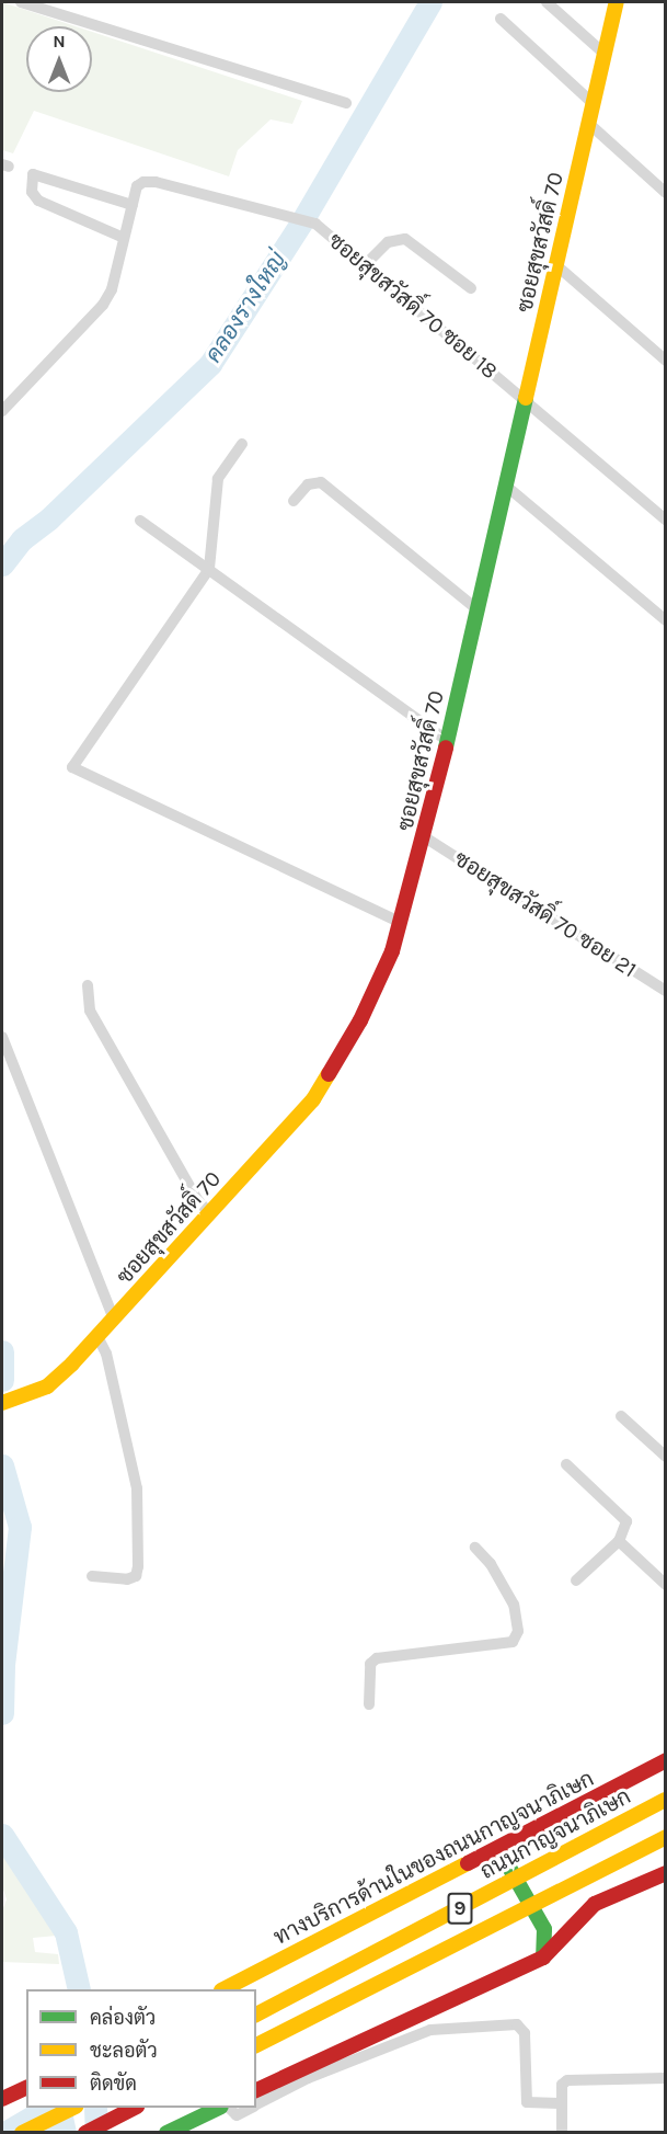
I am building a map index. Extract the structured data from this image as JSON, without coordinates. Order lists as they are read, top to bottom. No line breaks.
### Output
{"streets":{"main road":["ซอยสุขสวัสดิ์ 70","ถนนกาญจนาภิเษก","ทางบริการด้านในของถนนกาญจนาภิเษก","9"],"street":["ซอยสุขสวัสดิ์ 70 ซอย 18","ซอยสุขสวัสดิ์ 70 ซอย 21"]},"crossings":[["ซอยสุขสวัสดิ์ 70","ซอยสุขสวัสดิ์ 70 ซอย 18"],["ซอยสุขสวัสดิ์ 70","ซอยสุขสวัสดิ์ 70 ซอย 21"]],"water":["คลองรางใหญ่"],"legend":["คล่องตัว","ชะลอตัว","ติดขัด"],"north":"top"}
